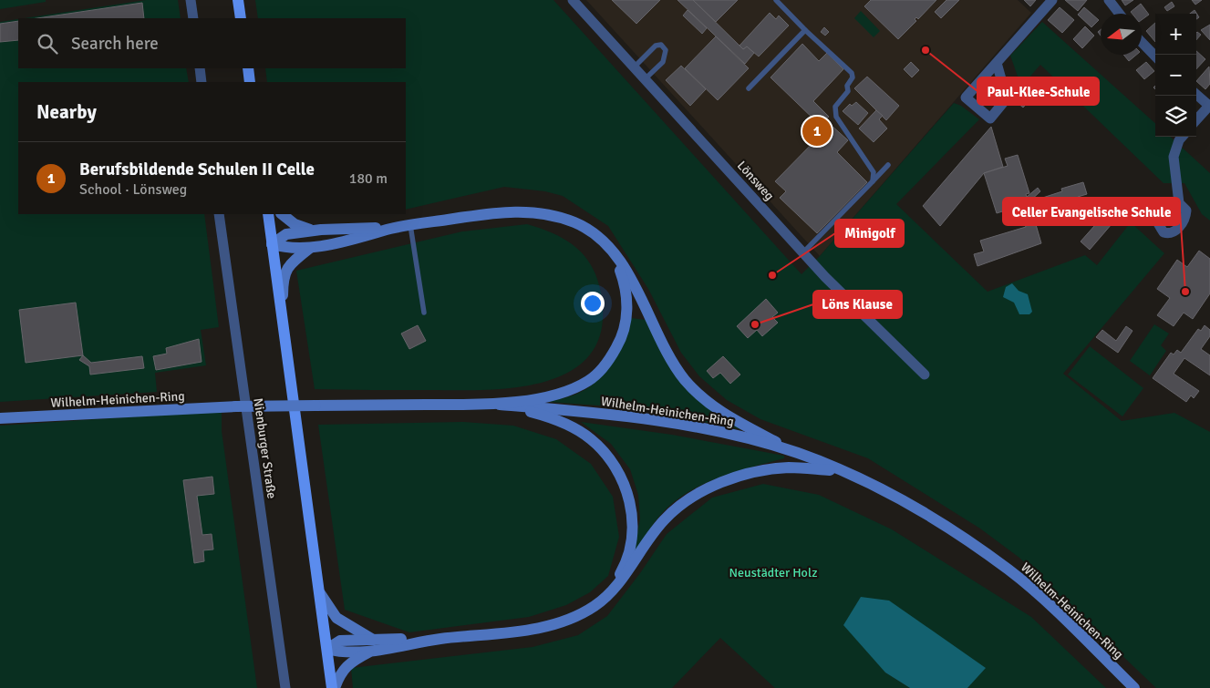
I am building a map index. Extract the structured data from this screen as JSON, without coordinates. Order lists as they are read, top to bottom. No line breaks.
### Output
{"streets":{"main road":["Wilhelm-Heinichen-Ring"],"street":["Lönsweg","Nienburger Straße"]},"parks":["Neustädter Holz"],"places":["Paul-Klee-Schule","Minigolf","Celler Evangelische Schule","Löns Klause"],"north":"left","page":{"map_buttons":["+","−"],"search":"Search here","heading":"Nearby","pins":"1","list":[{"mark":"1","name":"Berufsbildende Schulen II Celle","note":"School · Lönsweg","value":"180 m"}]}}
